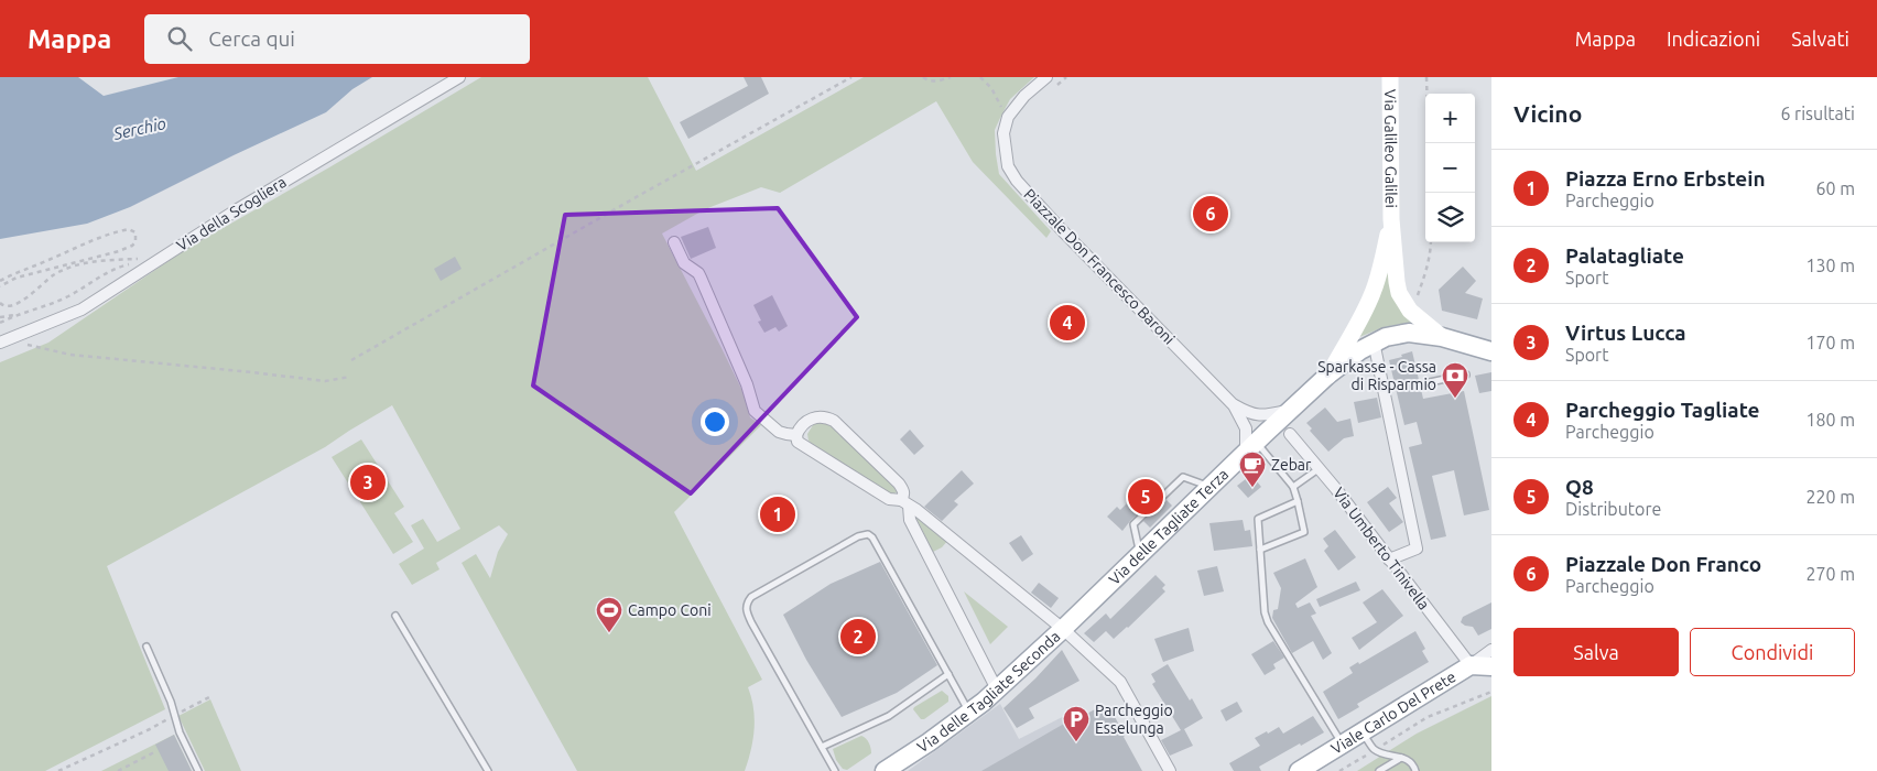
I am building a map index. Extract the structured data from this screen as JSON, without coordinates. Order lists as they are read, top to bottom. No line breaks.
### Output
{"streets":{"main road":["Via Galileo Galilei","Via delle Tagliate Terza","Via delle Tagliate Seconda","Viale Carlo Del Prete"],"street":["Via della Scogliera","Piazzale Don Francesco Baroni","Via Umberto Tinivella"]},"crossings":[["Via Galileo Galilei","Via delle Tagliate Terza"],["Piazzale Don Francesco Baroni","Via delle Tagliate Terza"],["Via delle Tagliate Terza","Via delle Tagliate Seconda"],["Via Umberto Tinivella","Viale Carlo Del Prete"]],"water":["Serchio"],"places":{"bank":["Sparkasse - Cassa di Risparmio"],"cafe":["Zebar"],"sports":["Campo Coni"],"parking":["Parcheggio Esselunga"]},"page":{"header":"Mappa","search":"Cerca qui","nav":["Mappa","Indicazioni","Salvati"],"heading":["Vicino","6 risultati"],"map_buttons":["+","−"],"list":[{"mark":"1","name":"Piazza Erno Erbstein","note":"Parcheggio","value":"60 m"},{"mark":"2","name":"Palatagliate","note":"Sport","value":"130 m"},{"mark":"3","name":"Virtus Lucca","note":"Sport","value":"170 m"},{"mark":"4","name":"Parcheggio Tagliate","note":"Parcheggio","value":"180 m"},{"mark":"5","name":"Q8","note":"Distributore","value":"220 m"},{"mark":"6","name":"Piazzale Don Franco","note":"Parcheggio","value":"270 m"}],"pins":["6","4","3","5","1","2"],"buttons":["Salva","Condividi"]}}
